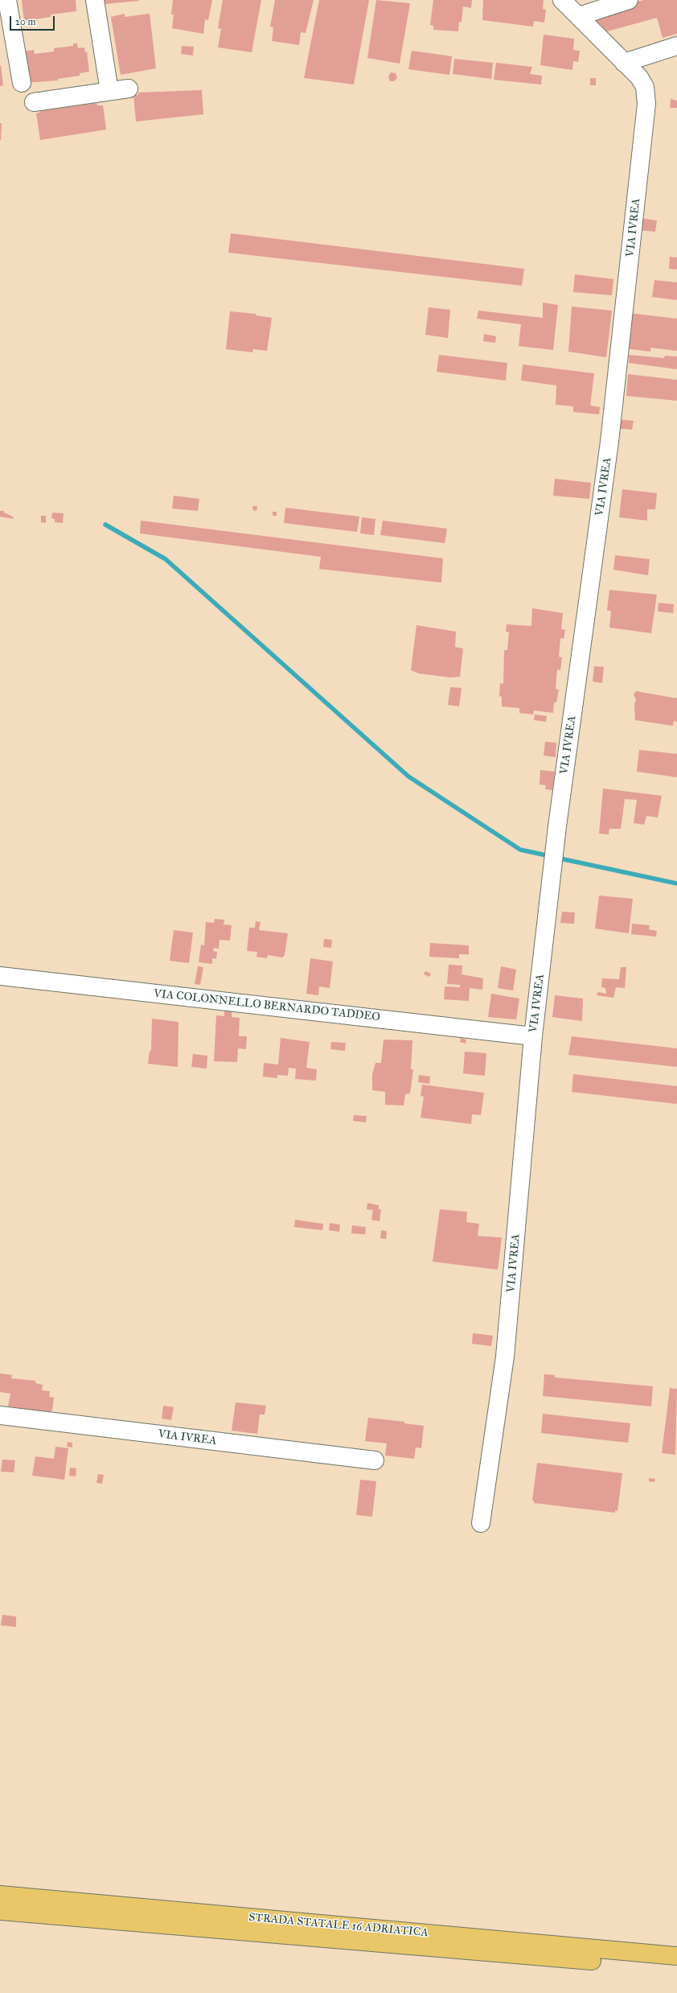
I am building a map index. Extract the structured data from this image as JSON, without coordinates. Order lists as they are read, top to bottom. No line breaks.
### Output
{"streets":{"highway":["STRADA STATALE 16 ADRIATICA"],"street":["VIA IVREA","VIA COLONNELLO BERNARDO TADDEO"]},"crossings":[["VIA IVREA","VIA COLONNELLO BERNARDO TADDEO"]],"scale_bar":"20 m"}
